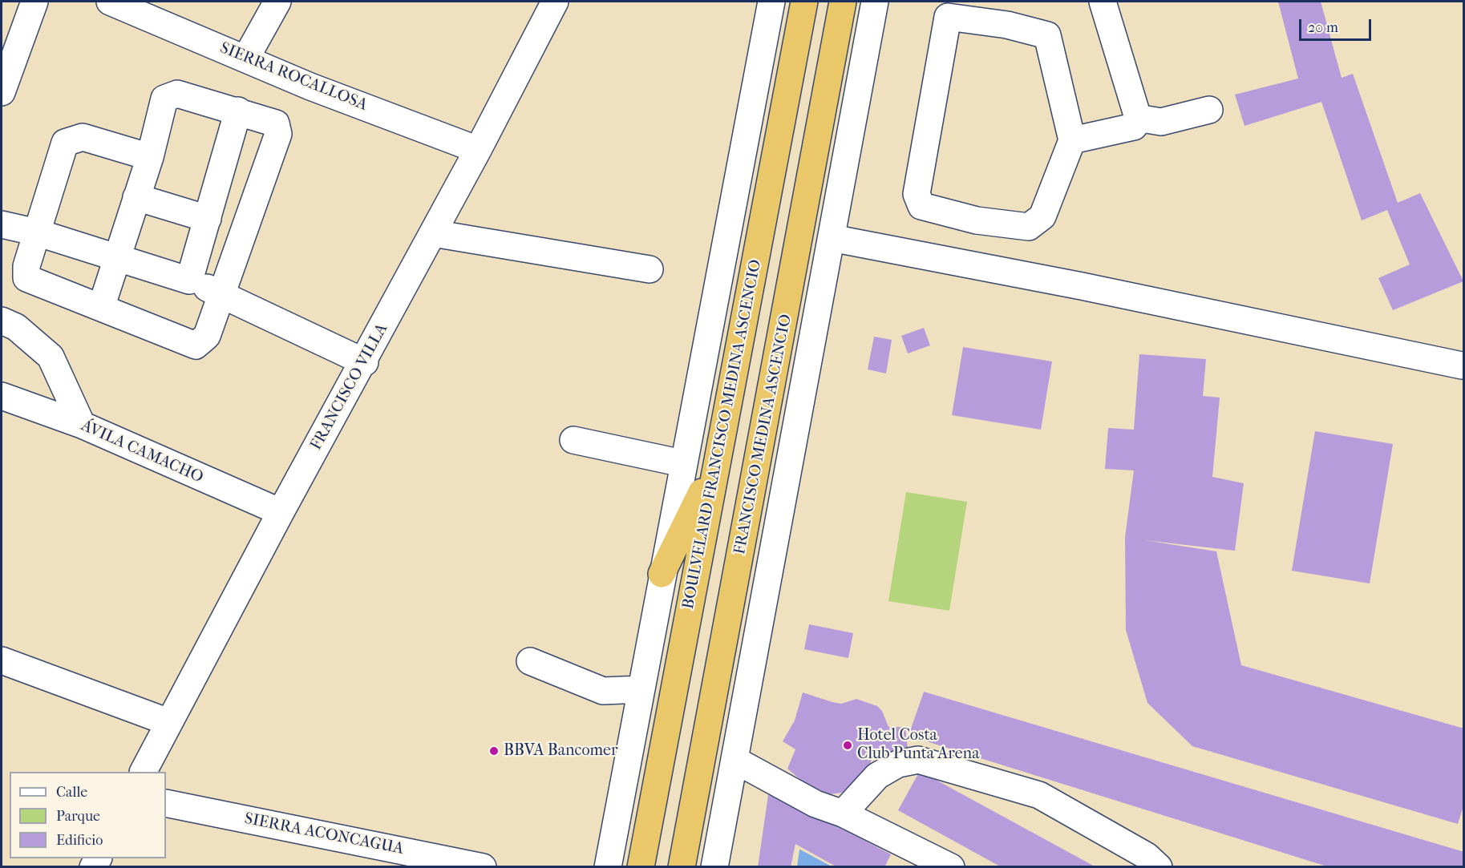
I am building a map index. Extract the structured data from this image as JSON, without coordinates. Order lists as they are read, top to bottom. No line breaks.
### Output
{"streets":{"highway":["BOULVELARD FRANCISCO MEDINA ASCENCIO","FRANCISCO MEDINA ASCENCIO"],"street":["SIERRA ROCALLOSA","FRANCISCO VILLA","ÁVILA CAMACHO","SIERRA ACONCAGUA"]},"crossings":[["SIERRA ROCALLOSA","FRANCISCO VILLA"],["FRANCISCO VILLA","ÁVILA CAMACHO"]],"places":["Hotel Costa Club Punta Arena","BBVA Bancomer"],"legend":["Calle","Parque","Edificio"],"scale_bar":"20 m"}
